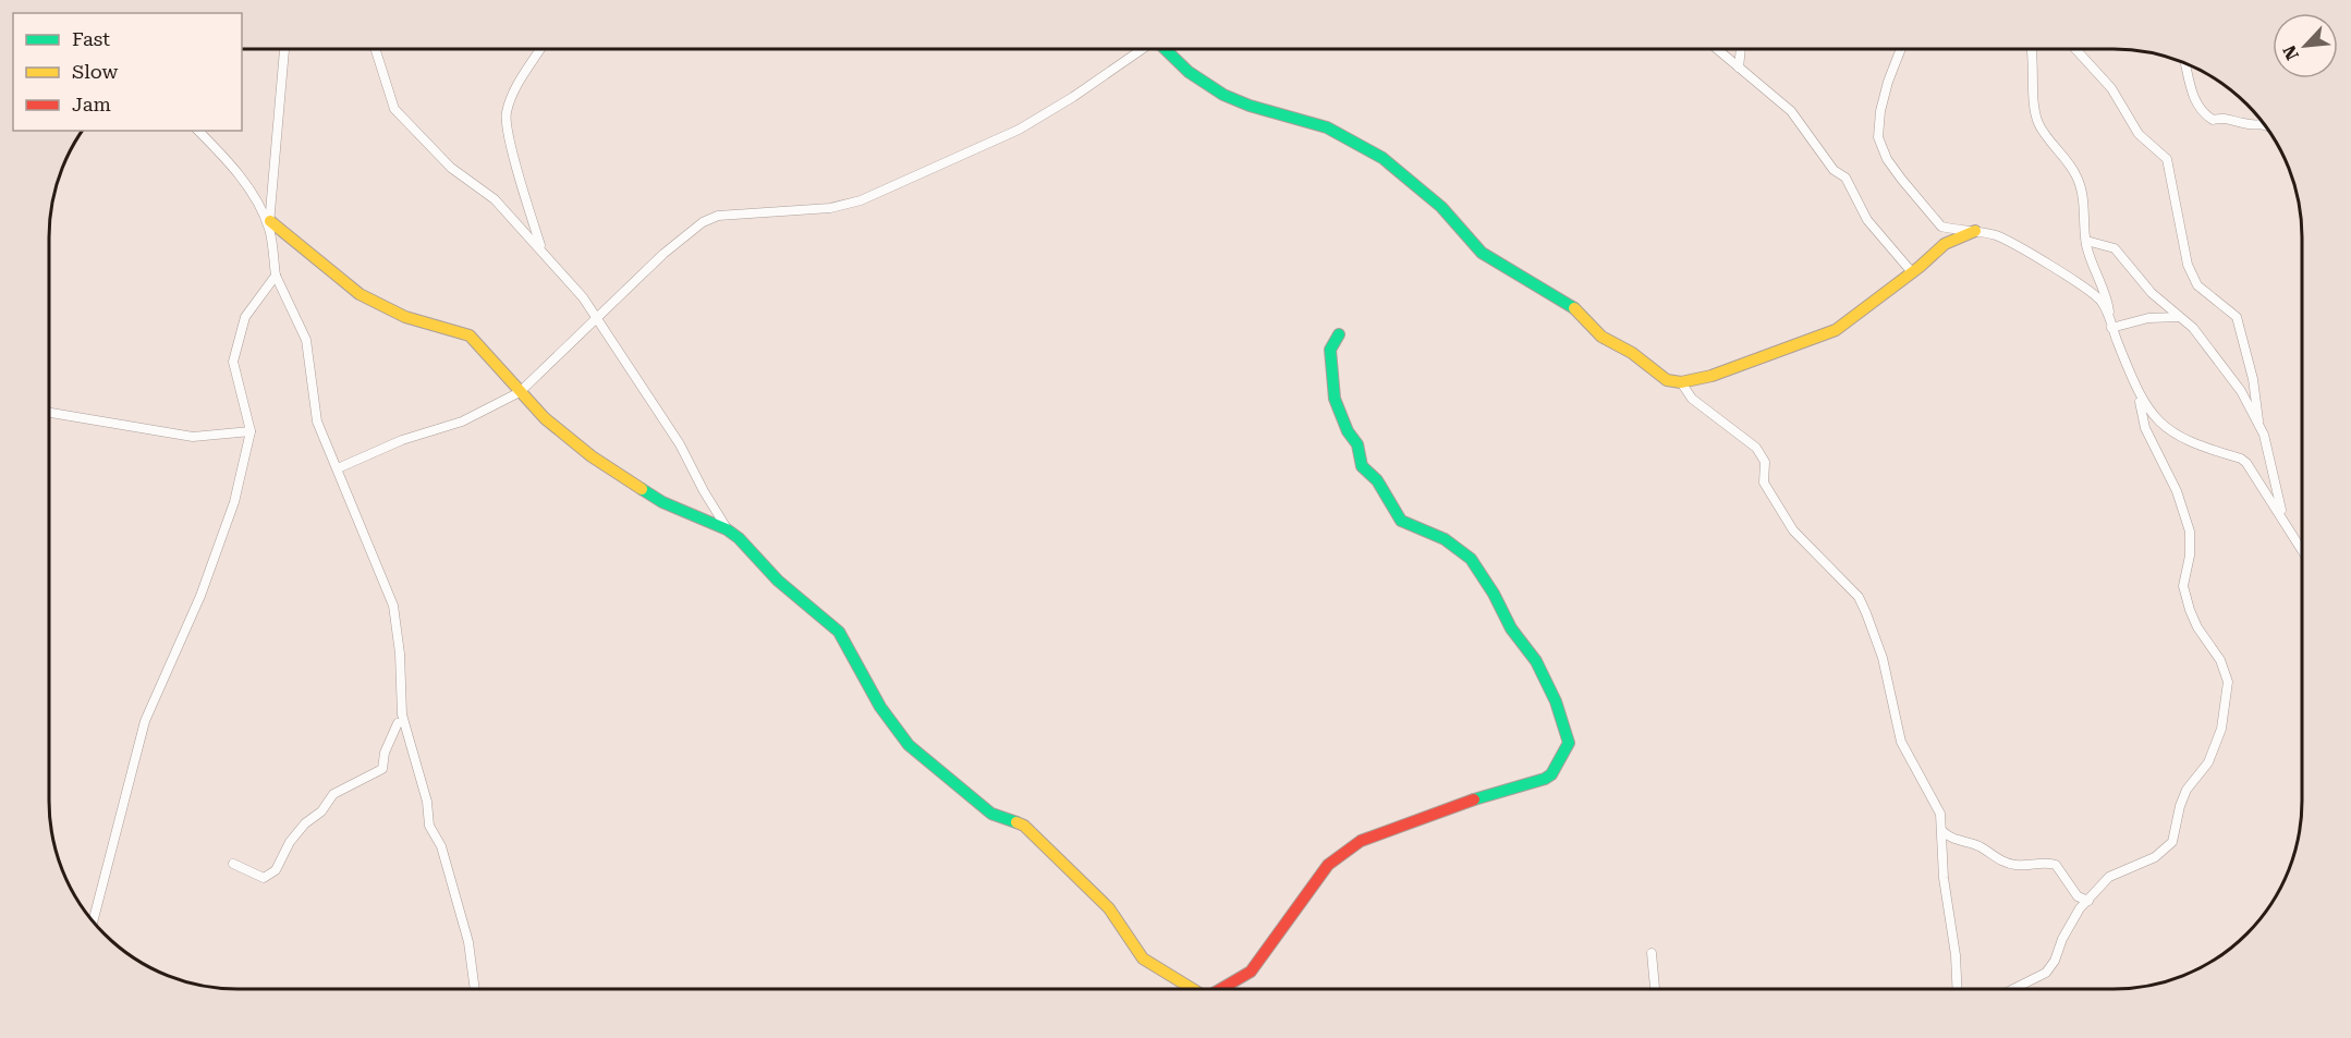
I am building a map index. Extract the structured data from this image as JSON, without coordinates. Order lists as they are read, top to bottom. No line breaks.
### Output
{"legend":["Fast","Slow","Jam"],"north":"bottom left"}
